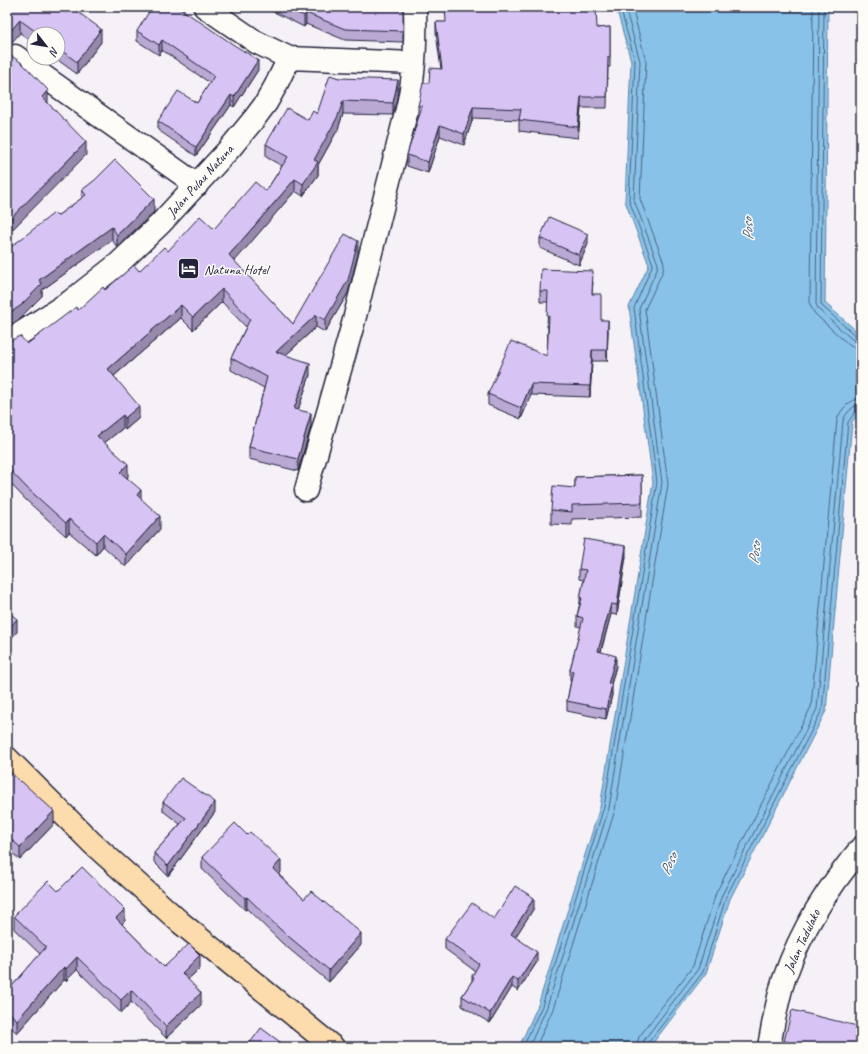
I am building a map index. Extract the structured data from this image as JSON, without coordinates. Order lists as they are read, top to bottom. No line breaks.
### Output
{"streets":{"street":["Jalan Pulau Natuna","Jalan Tadulako"]},"water":["Poso"],"places":{"hotel":["Natuna Hotel"]},"north":"bottom right"}
